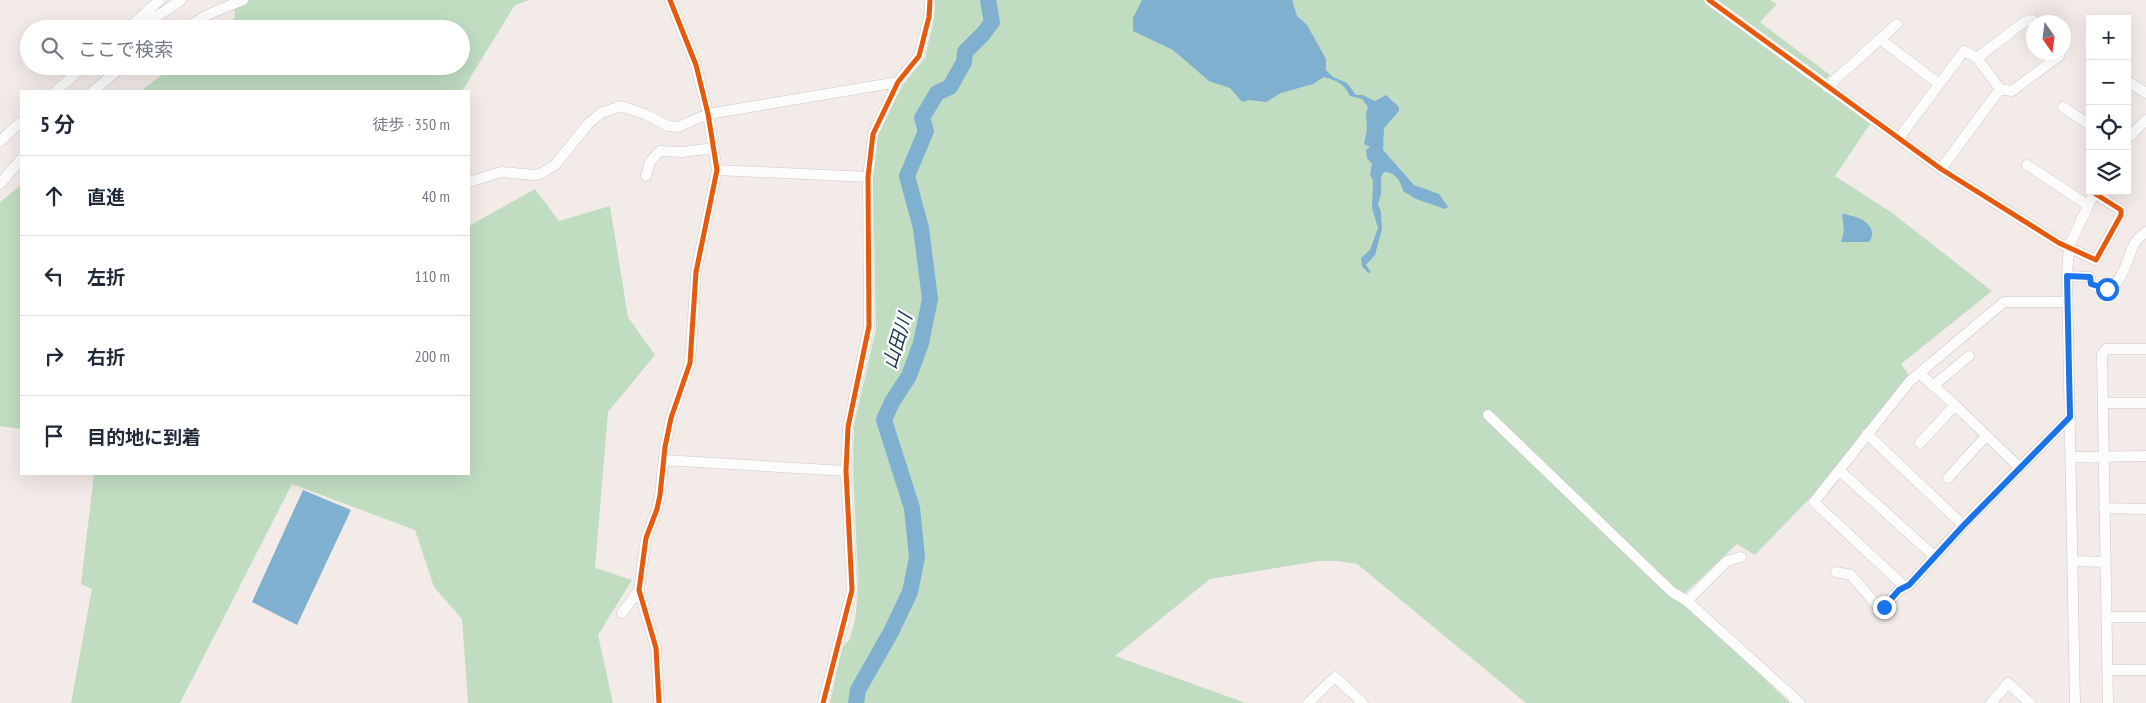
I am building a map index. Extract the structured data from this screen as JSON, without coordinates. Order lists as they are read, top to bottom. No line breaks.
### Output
{"water":["山田川"],"north":"bottom","page":{"map_buttons":["+","−"],"search":"ここで検索","heading":["5 分","徒歩 · 350 m"],"list":[["直進","40 m"],["左折","110 m"],["右折","200 m"],"目的地に到着"]}}
